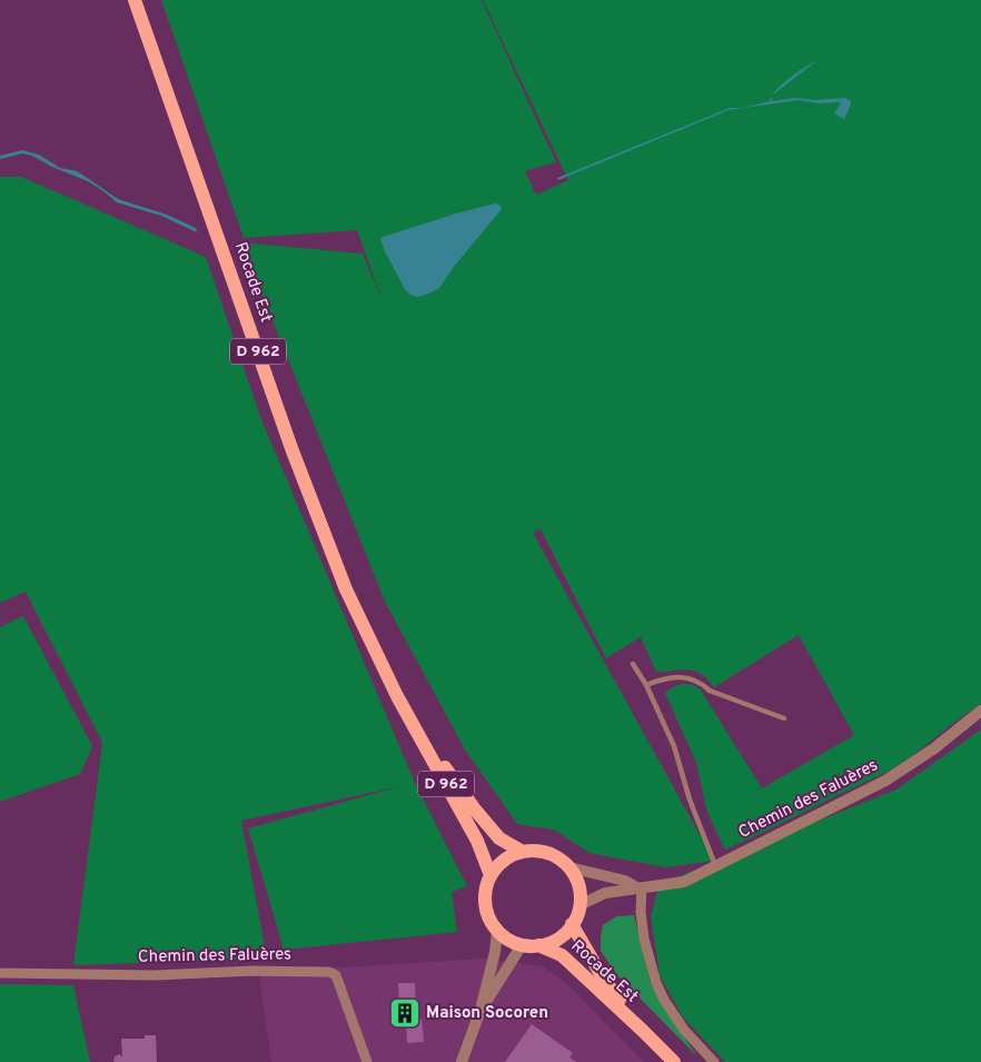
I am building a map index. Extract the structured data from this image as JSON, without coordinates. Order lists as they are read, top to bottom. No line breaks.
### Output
{"streets":{"main road":["Rocade Est","D 962"],"street":["Chemin des Faluères"]},"crossings":[["Rocade Est","Chemin des Faluères"]],"places":{"building":["Maison Socoren"]}}
